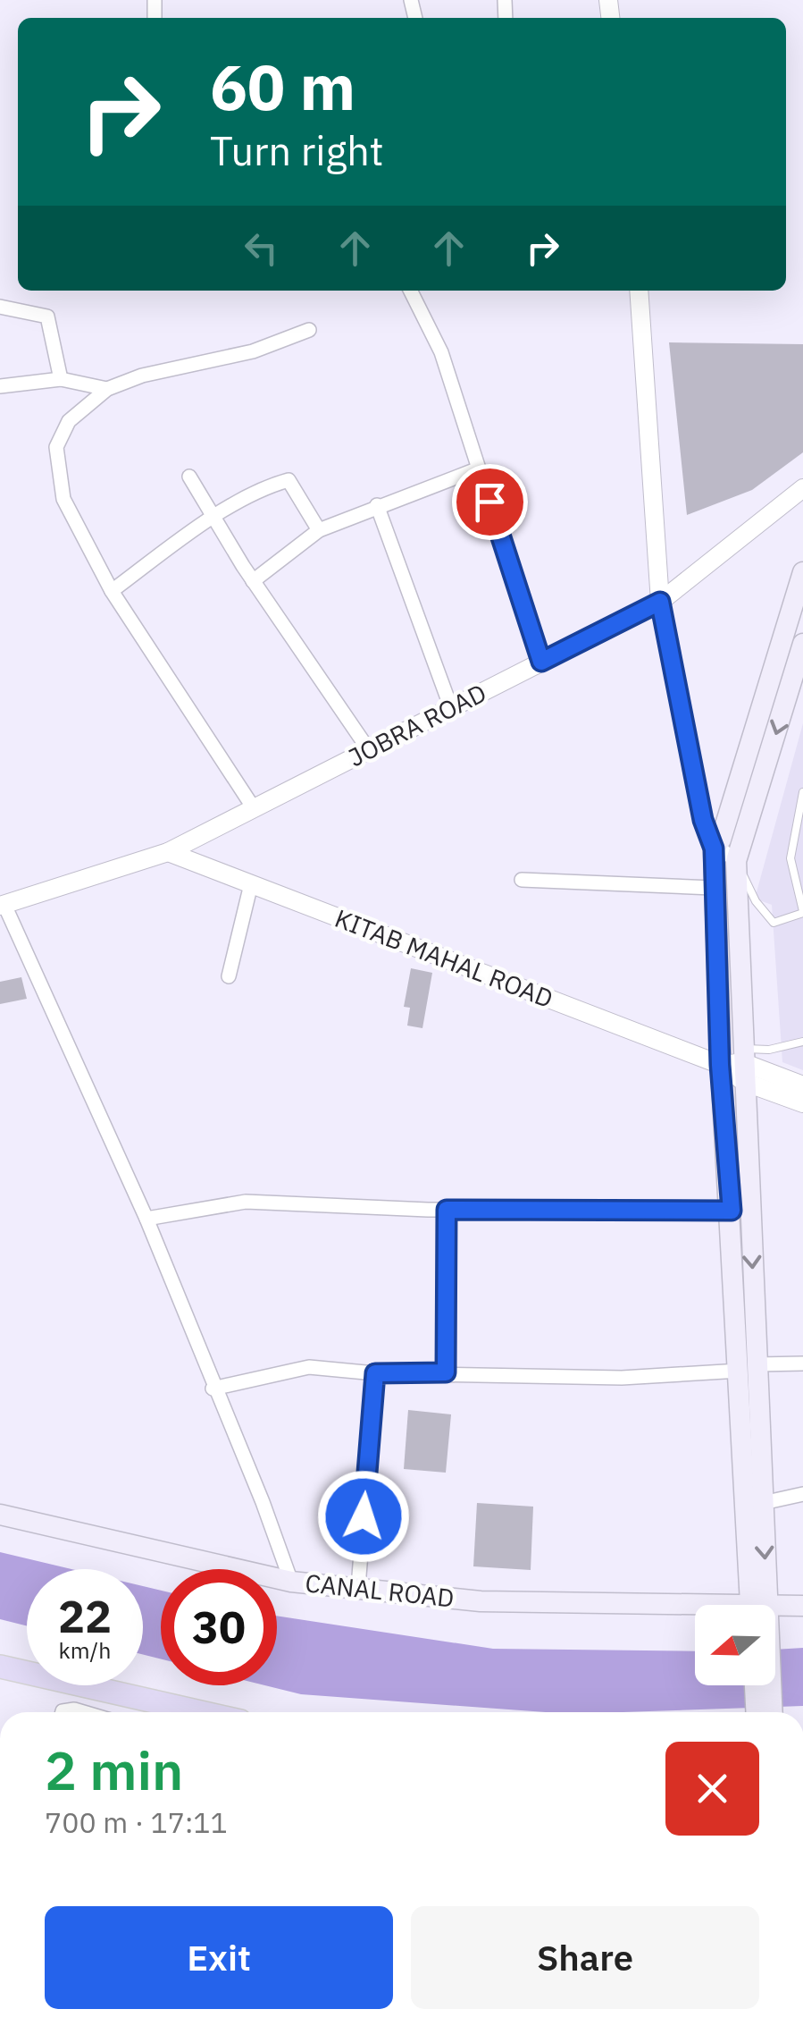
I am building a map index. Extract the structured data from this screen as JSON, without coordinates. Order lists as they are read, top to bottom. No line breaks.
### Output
{"streets":{"main road":["CANAL ROAD"],"street":["JOBRA ROAD","KITAB MAHAL ROAD"]},"crossings":[["JOBRA ROAD","KITAB MAHAL ROAD"]],"north":"left","page":{"turn":["60 m","Turn right"],"speed":"22 km/h","limit":"30","heading":["2 min","700 m · 17:11"],"buttons":["Exit","Share"]}}
